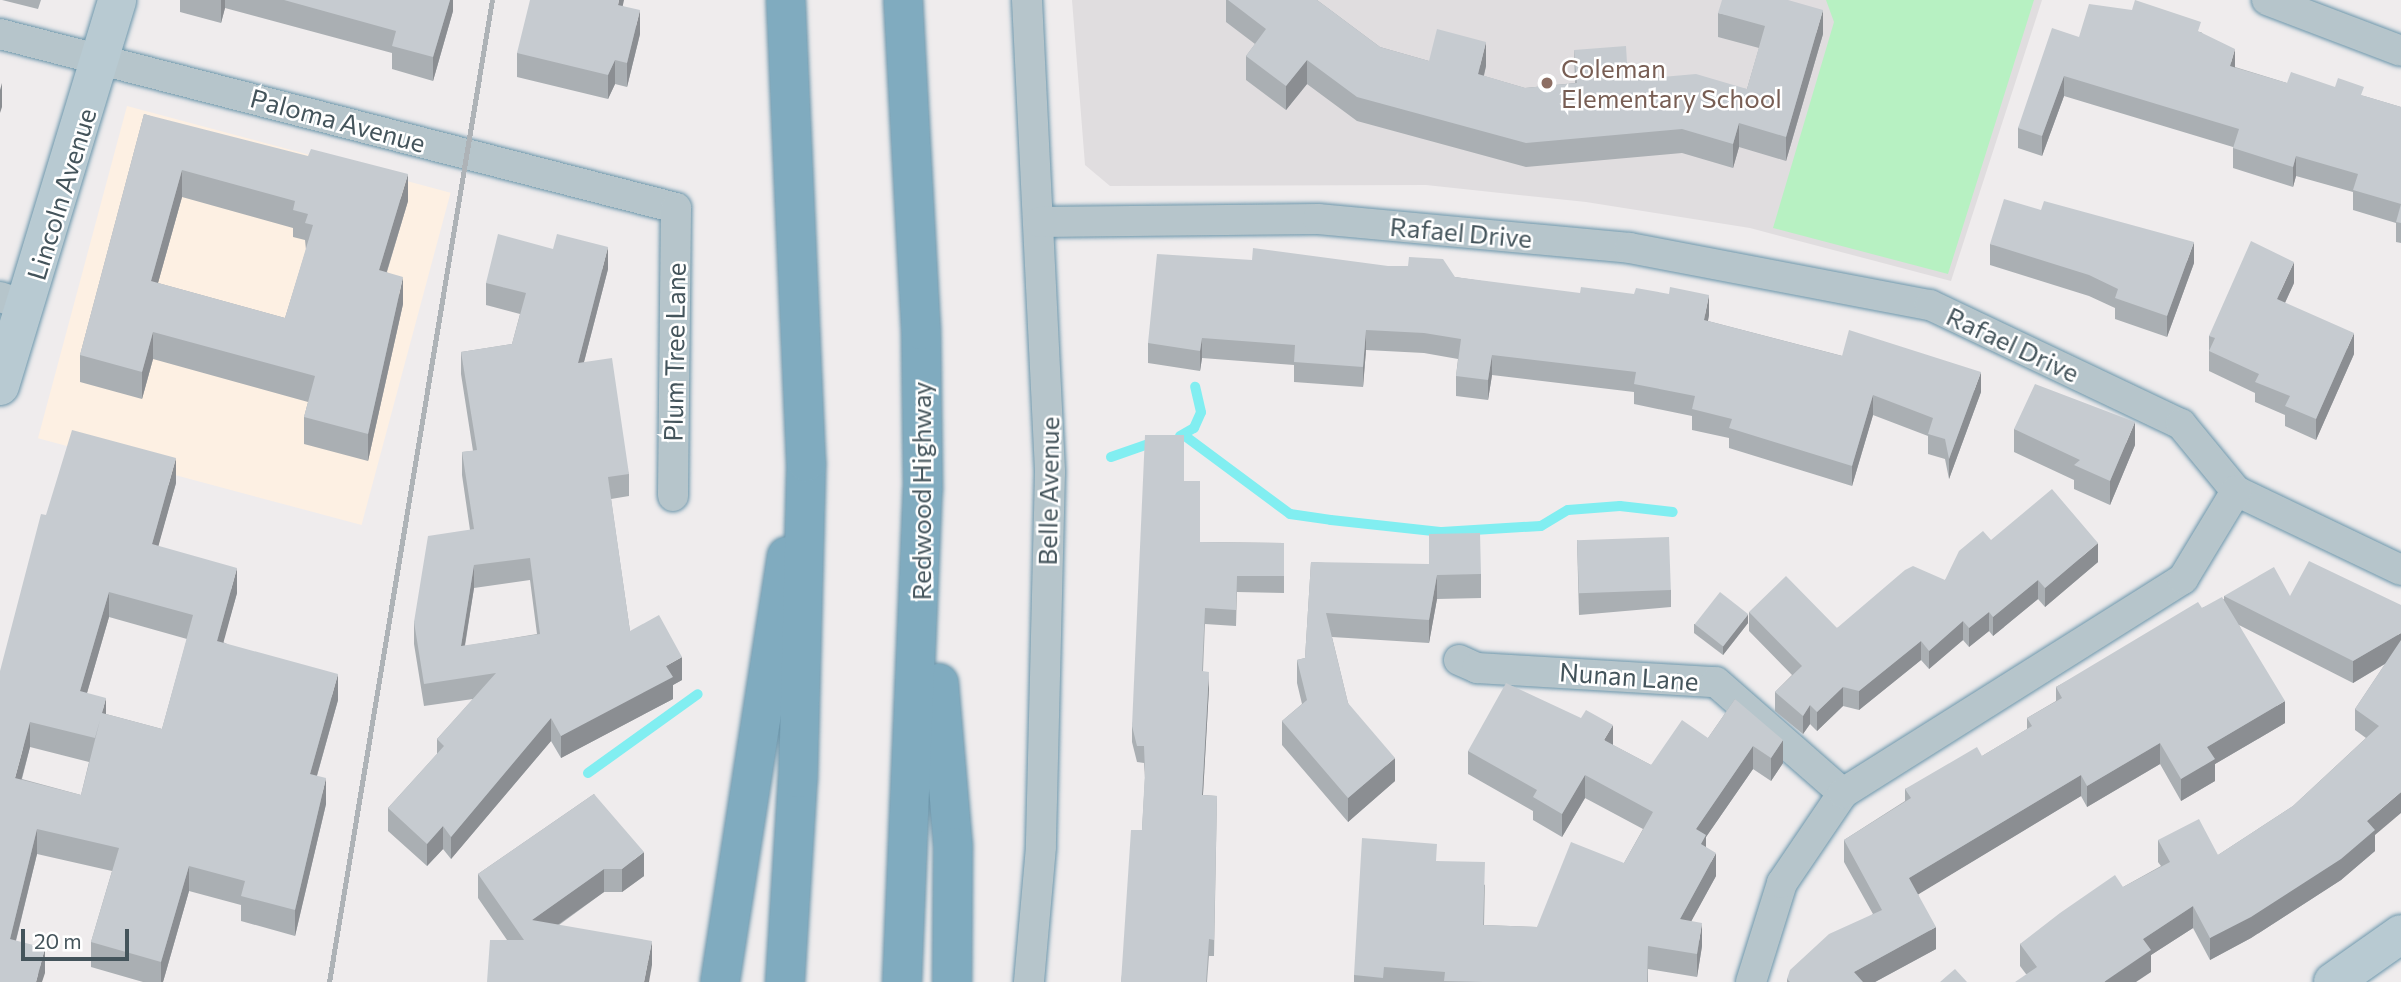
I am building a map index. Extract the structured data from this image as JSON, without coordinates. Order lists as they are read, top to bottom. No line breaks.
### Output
{"streets":{"highway":["Redwood Highway"],"main road":["Lincoln Avenue"],"street":["Paloma Avenue","Rafael Drive","Plum Tree Lane","Belle Avenue","Nunan Lane"]},"crossings":[["Paloma Avenue","Lincoln Avenue"],["Paloma Avenue","Plum Tree Lane"],["Rafael Drive","Belle Avenue"]],"places":["Coleman Elementary School"],"scale_bar":"20 m"}
